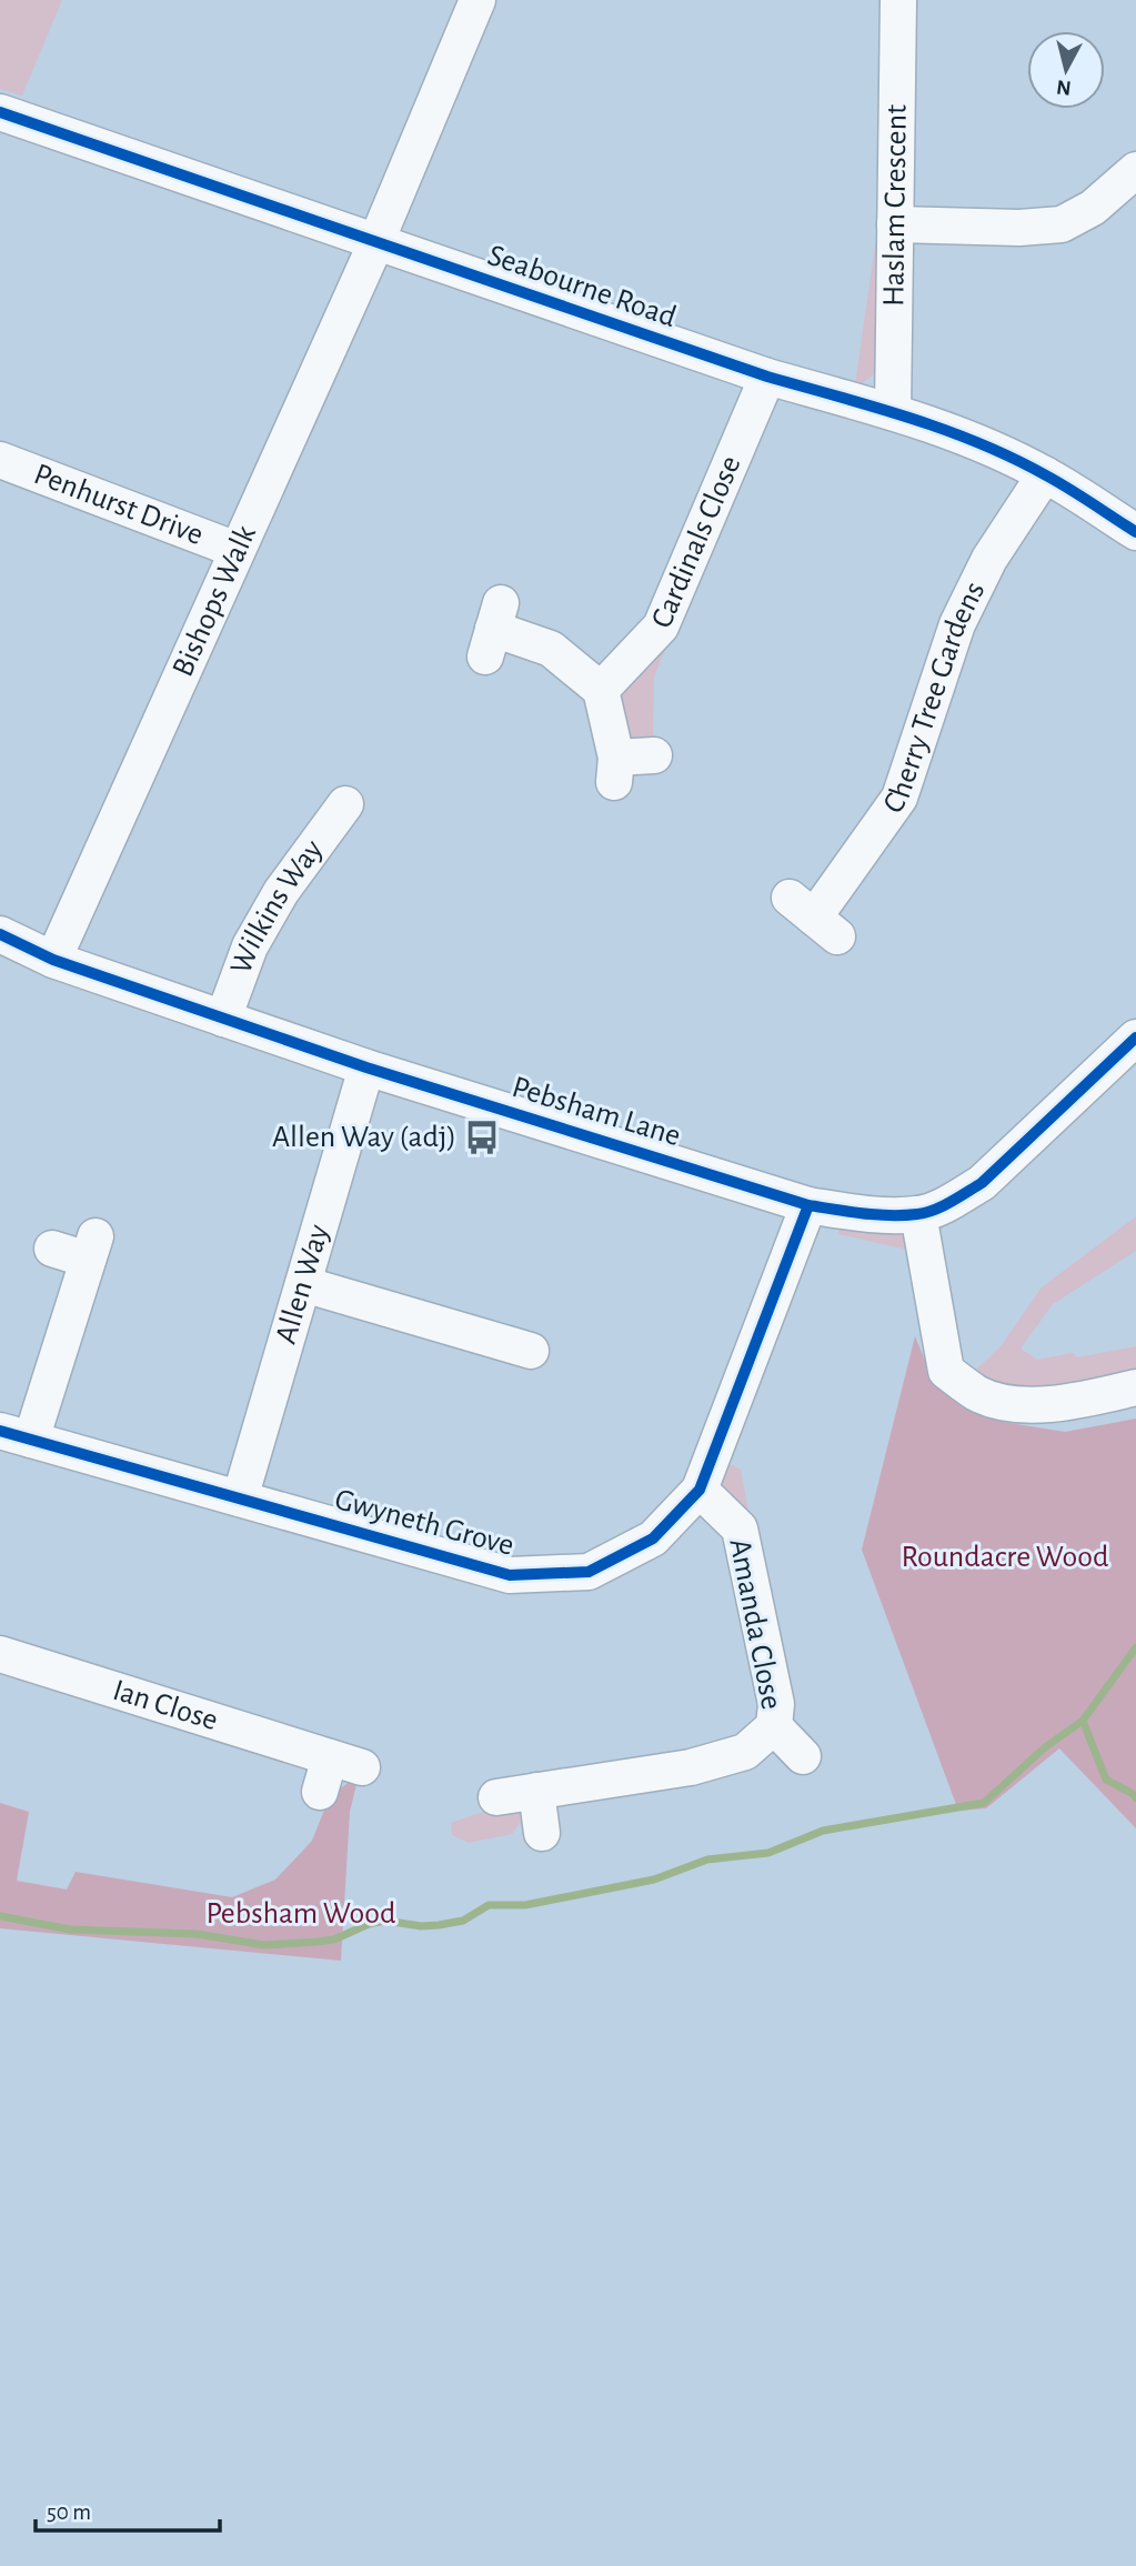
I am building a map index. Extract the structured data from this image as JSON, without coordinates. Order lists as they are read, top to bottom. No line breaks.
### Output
{"streets":{"street":["Haslam Crescent","Seabourne Road","Penhurst Drive","Cardinals Close","Bishops Walk","Cherry Tree Gardens","Wilkins Way","Pebsham Lane","Allen Way","Gwyneth Grove","Amanda Close","Ian Close"]},"crossings":[["Haslam Crescent","Seabourne Road"],["Seabourne Road","Cardinals Close"],["Seabourne Road","Bishops Walk"],["Seabourne Road","Cherry Tree Gardens"],["Penhurst Drive","Bishops Walk"],["Bishops Walk","Pebsham Lane"],["Wilkins Way","Pebsham Lane"],["Pebsham Lane","Allen Way"],["Pebsham Lane","Gwyneth Grove"],["Allen Way","Gwyneth Grove"],["Gwyneth Grove","Amanda Close"]],"parks":["Roundacre Wood","Pebsham Wood"],"places":{"bus stop":["Allen Way (adj)"]},"scale_bar":"50 m","north":"bottom"}
